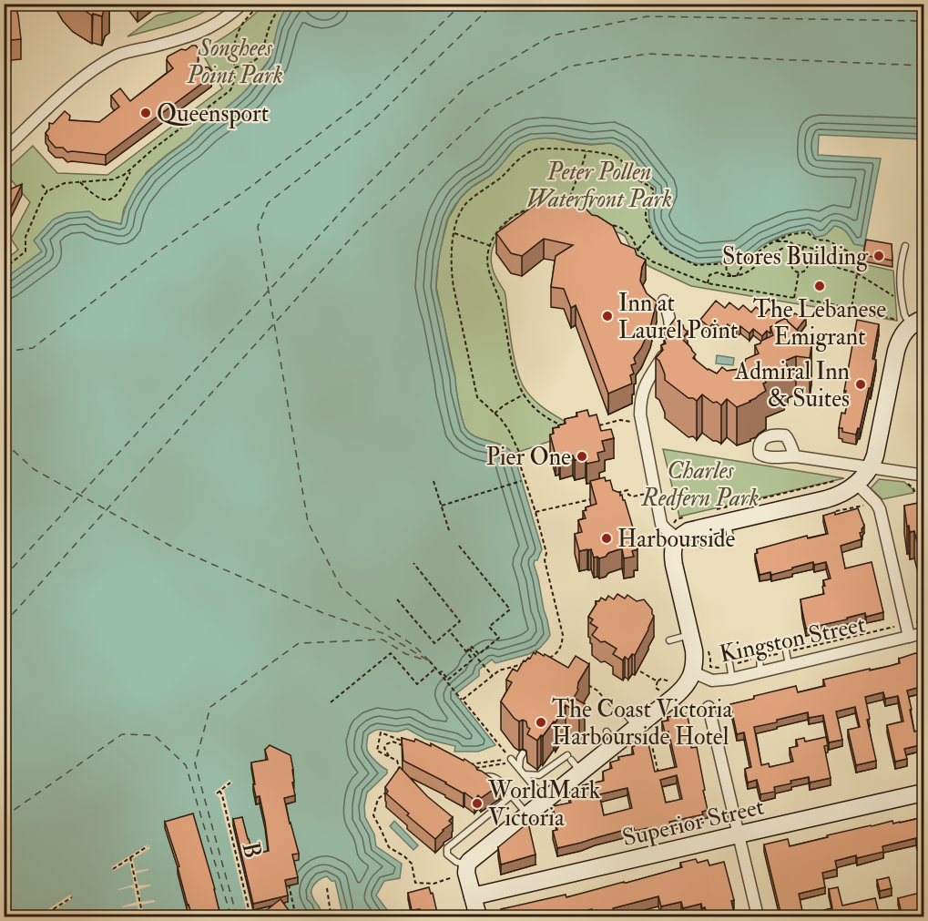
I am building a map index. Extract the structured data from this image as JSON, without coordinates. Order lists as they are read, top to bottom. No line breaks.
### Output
{"streets":{"street":["Kingston Street","Superior Street"],"path":["B"]},"parks":["Songhees Point Park","Peter Pollen Waterfront Park","Charles Redfern Park"],"places":["Queensport","Stores Building","The Lebanese Emigrant","Inn at Laurel Point","Admiral Inn & Suites","Pier One","Harbourside","The Coast Victoria Harbourside Hotel","WorldMark Victoria"]}
